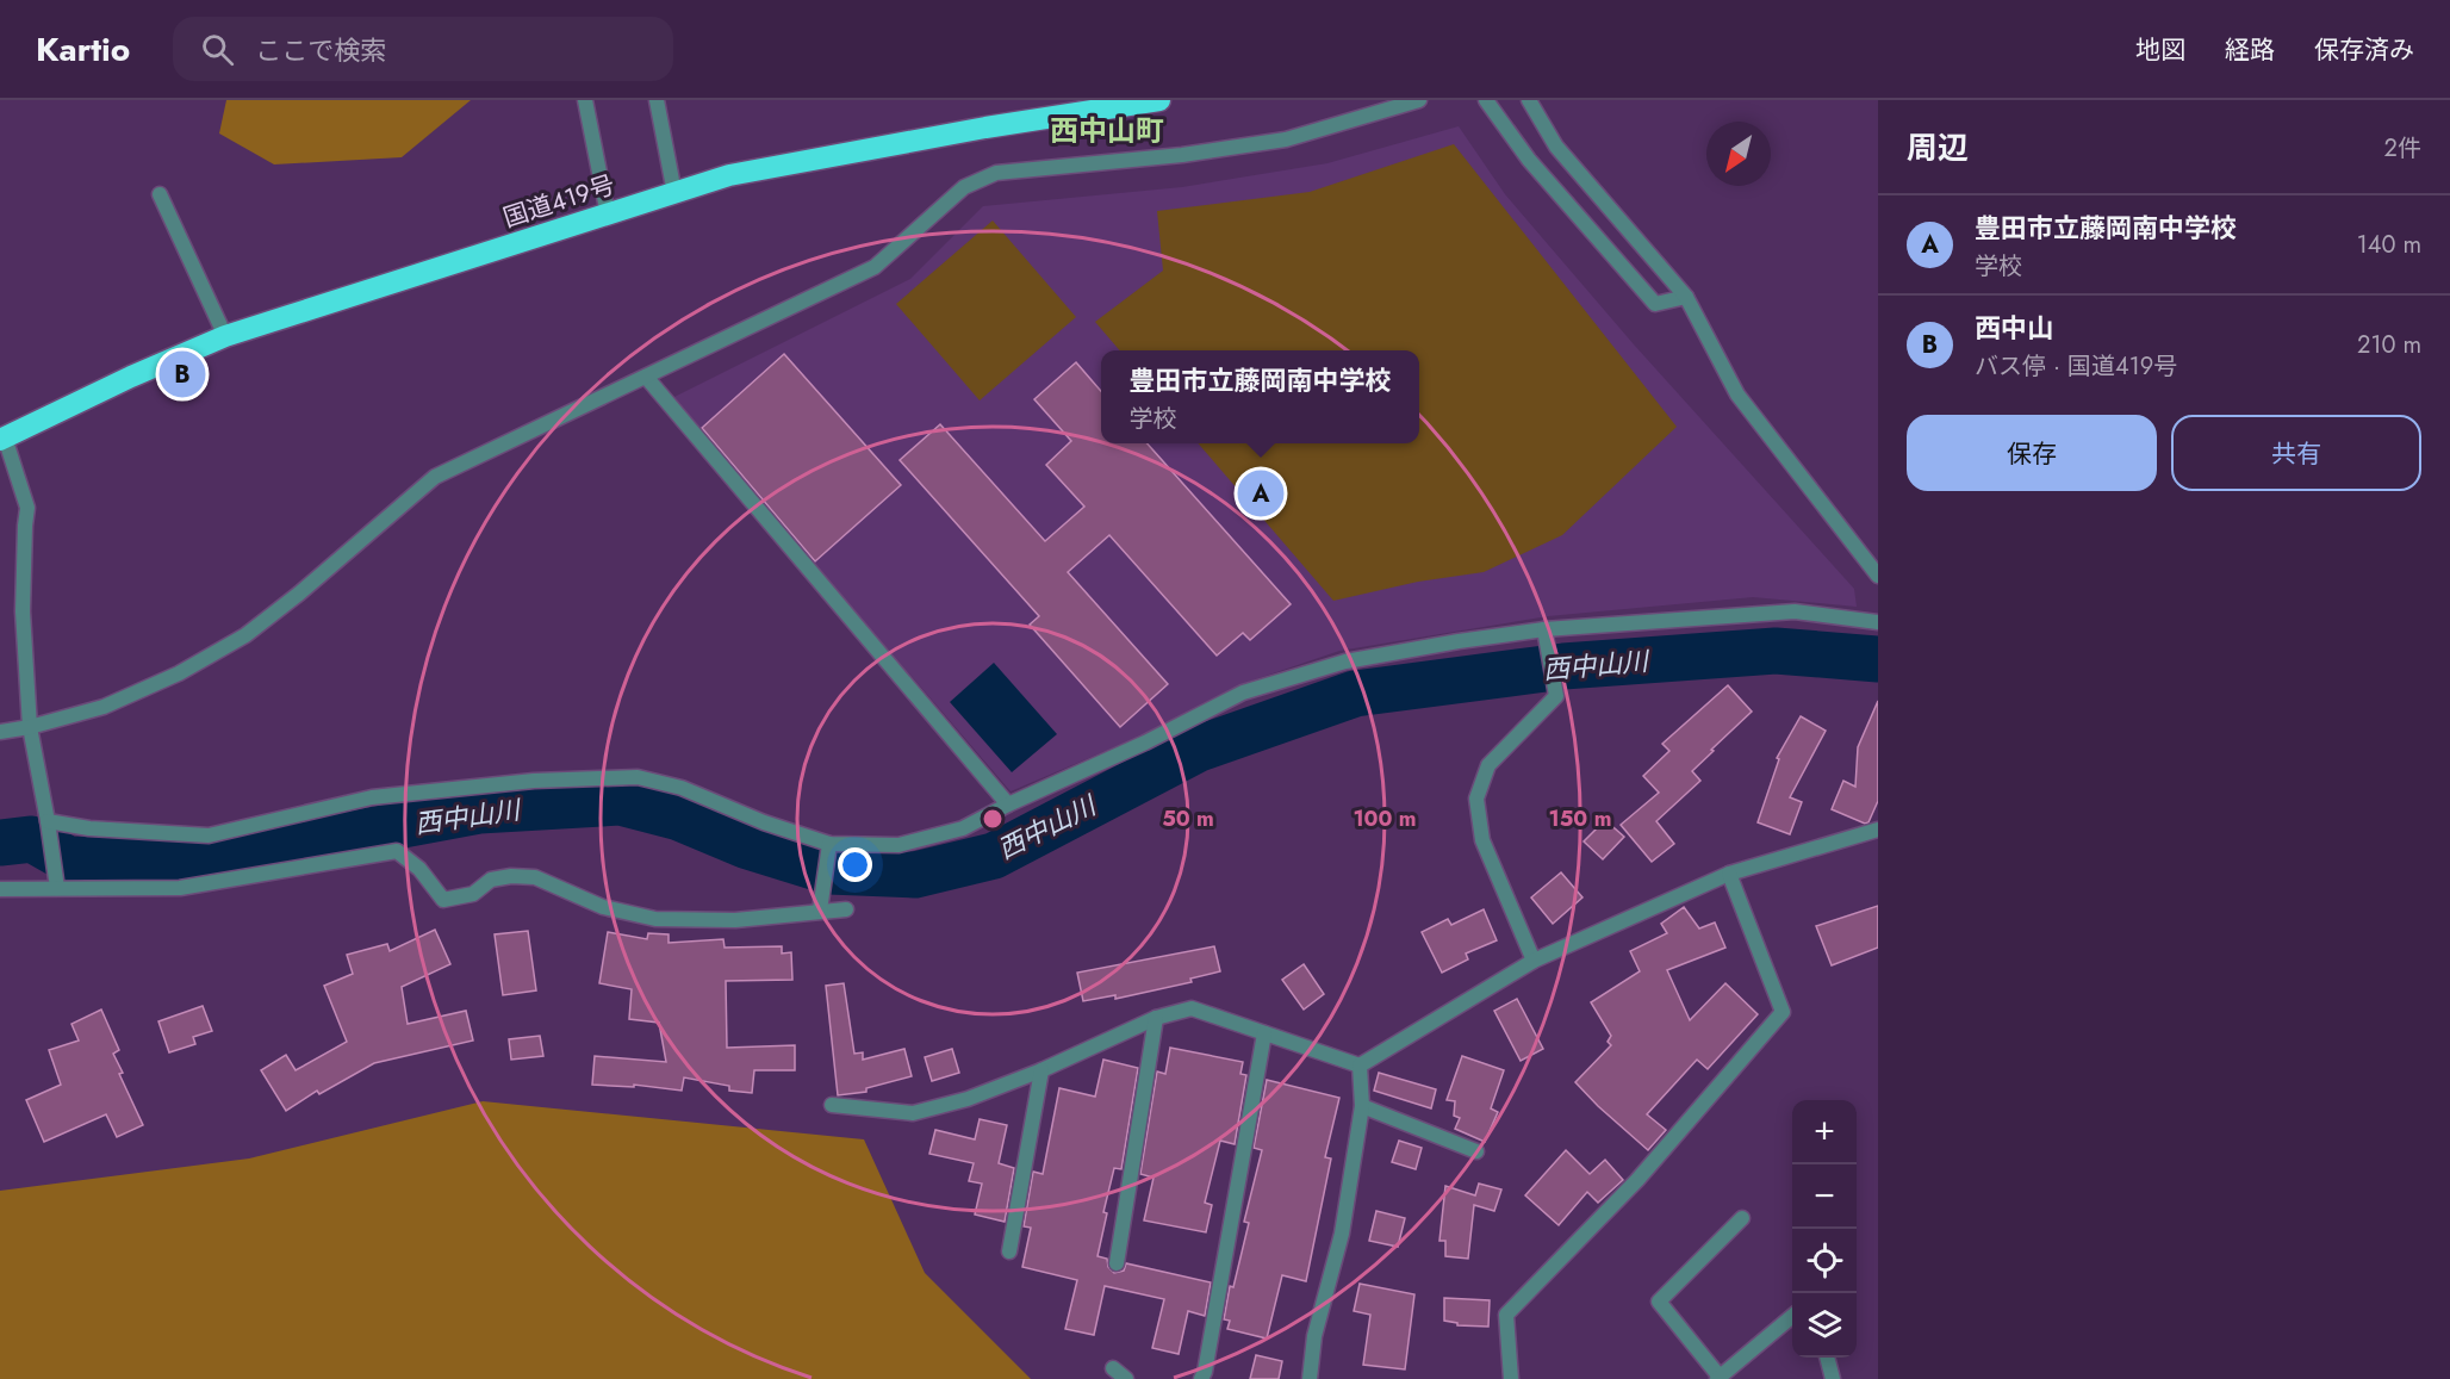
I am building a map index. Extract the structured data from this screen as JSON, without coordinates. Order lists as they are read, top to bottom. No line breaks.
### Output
{"streets":{"highway":["国道419号"]},"districts":["西中山町"],"water":["西中山川"],"north":"bottom left","page":{"header":"Kartio","search":"ここで検索","nav":["地図","経路","保存済み"],"heading":["周辺","2件"],"list":[{"mark":"A","name":"豊田市立藤岡南中学校","note":"学校","value":"140 m"},{"mark":"B","name":"西中山","note":"バス停 · 国道419号","value":"210 m"}],"pins":["B","A"],"popup":["豊田市立藤岡南中学校","学校"],"buttons":["保存","共有"],"map_buttons":["+","−"]},"rings":["50 m","100 m","150 m"]}
